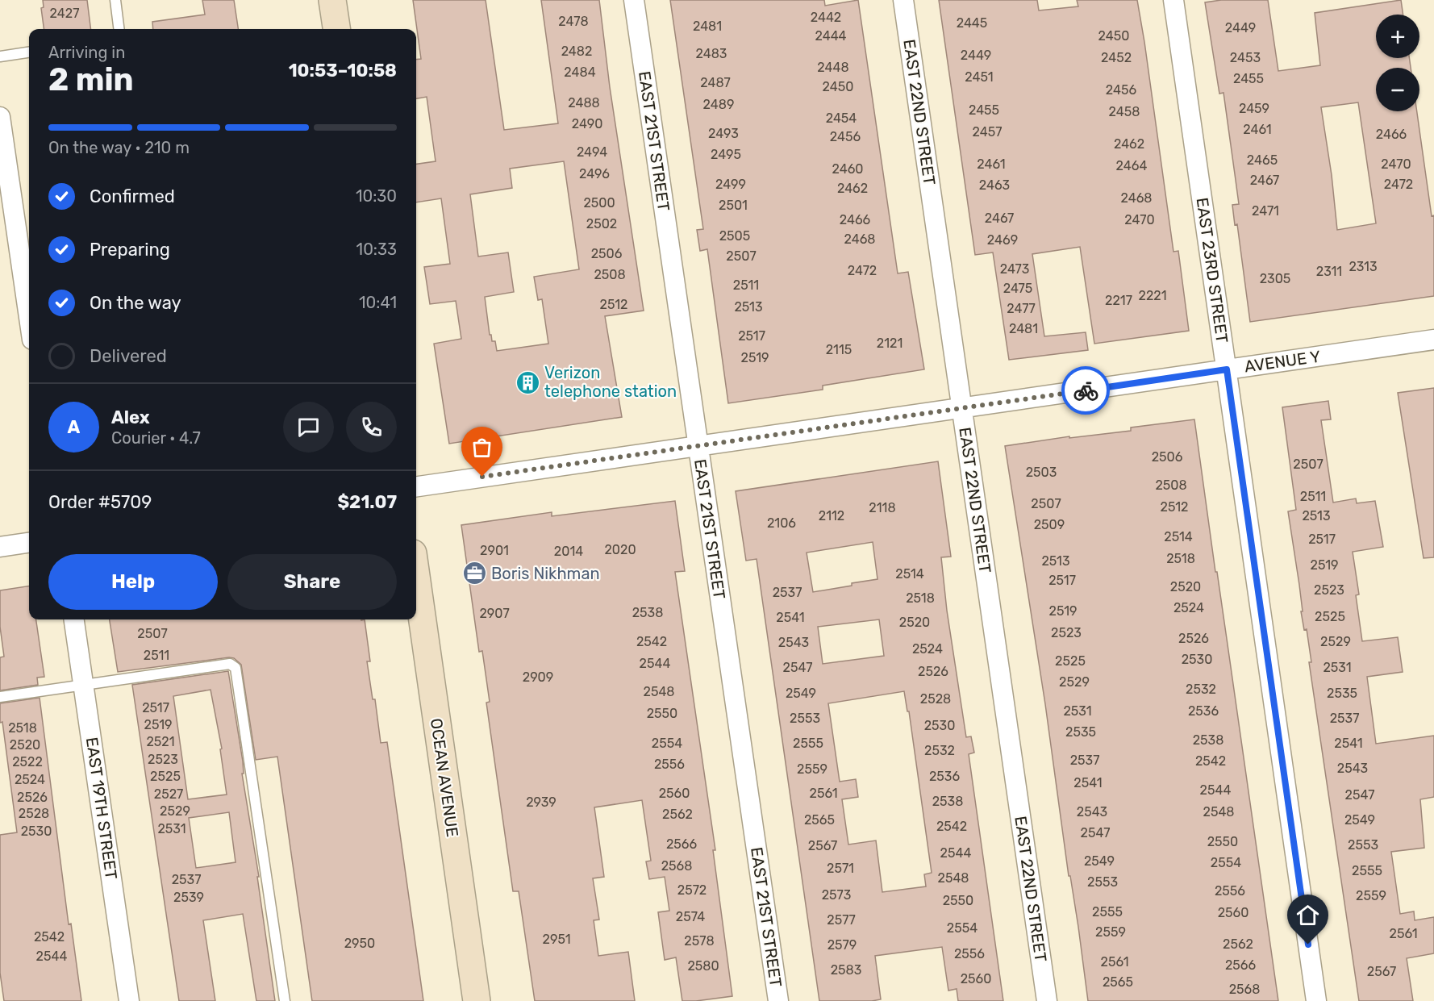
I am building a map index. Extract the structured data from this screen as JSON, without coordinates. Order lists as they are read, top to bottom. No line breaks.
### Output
{"streets":{"main road":["OCEAN AVENUE"],"street":["EAST 22ND STREET","EAST 21ST STREET","EAST 23RD STREET","AVENUE Y","EAST 19TH STREET"]},"crossings":[["EAST 22ND STREET","AVENUE Y"],["EAST 21ST STREET","AVENUE Y"],["EAST 23RD STREET","AVENUE Y"]],"places":{"building":["Verizon telephone station"],"office":["Boris Nikhman"]},"house_numbers":["2427","2442","2478","2445","2481","2449","2444","2450","2482","2483","2449","2452","2453","2448","2484","2451","2455","2487","2450","2456","2488","2489","2459","2455","2458","2454","2490","2461","2457","2493","2466","2456","2462","2494","2495","2465","2461","2470","2464","2460","2496","2467","2499","2472","2463","2462","2468","2500","2501","2471","2467","2466","2470","2502","2505","2468","2469","2506","2507","2313","2473","2472","2311","2508","2305","2511","2475","2221","2217","2512","2513","2477","2481","2517","2121","2115","2519","2506","2507","2503","2508","2511","2507","2512","2118","2112","2513","2106","2509","2514","2517","2020","2901","2014","2518","2513","2519","2514","2517","2520","2523","2537","2518","2524","2519","2538","2907","2525","2541","2520","2523","2507","2526","2542","2529","2543","2524","2511","2530","2525","2544","2547","2531","2526","2909","2529","2532","2548","2549","2535","2528","2517","2531","2536","2550","2553","2537","2519","2530","2518","2535","2538","2521","2554","2555","2541","2520","2532","2523","2537","2542","2522","2556","2543","2559","2525","2536","2524","2541","2544","2560","2561","2527","2547","2526","2538","2939","2529","2543","2548","2528","2562","2565","2549","2542","2531","2530","2547","2550","2566","2553","2567","2544","2549","2554","2568","2571","2555","2548","2537","2553","2572","2556","2573","2559","2539","2550","2555","2560","2574","2577","2554","2559","2561","2542","2951","2578","2950","2562","2579","2556","2544","2561","2566","2580","2583","2567","2560","2565","2568"],"page":{"map_buttons":["+","−"],"heading":["2 min","Arriving in","10:53–10:58"],"panel":["Alex","Courier · 4.7","Order #5709","$21.07"],"bar":"On the way · 210 m","list":[["Confirmed","10:30"],["Preparing","10:33"],["On the way","10:41"],"Delivered"],"round":"A","buttons":["Help","Share"]}}
